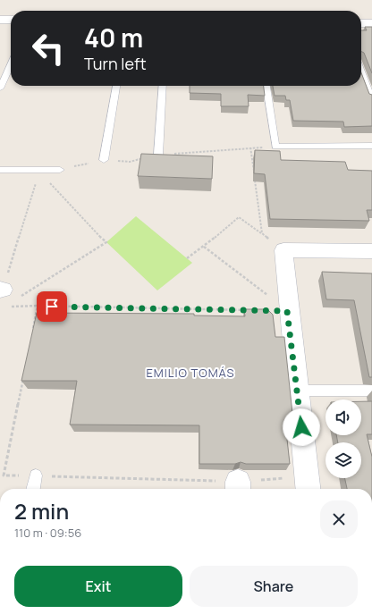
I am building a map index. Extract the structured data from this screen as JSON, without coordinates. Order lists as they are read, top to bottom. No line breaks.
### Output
{"districts":["EMILIO TOMÁS"],"page":{"turn":["40 m","Turn left"],"heading":["2 min","110 m · 09:56"],"buttons":["Exit","Share"]}}
